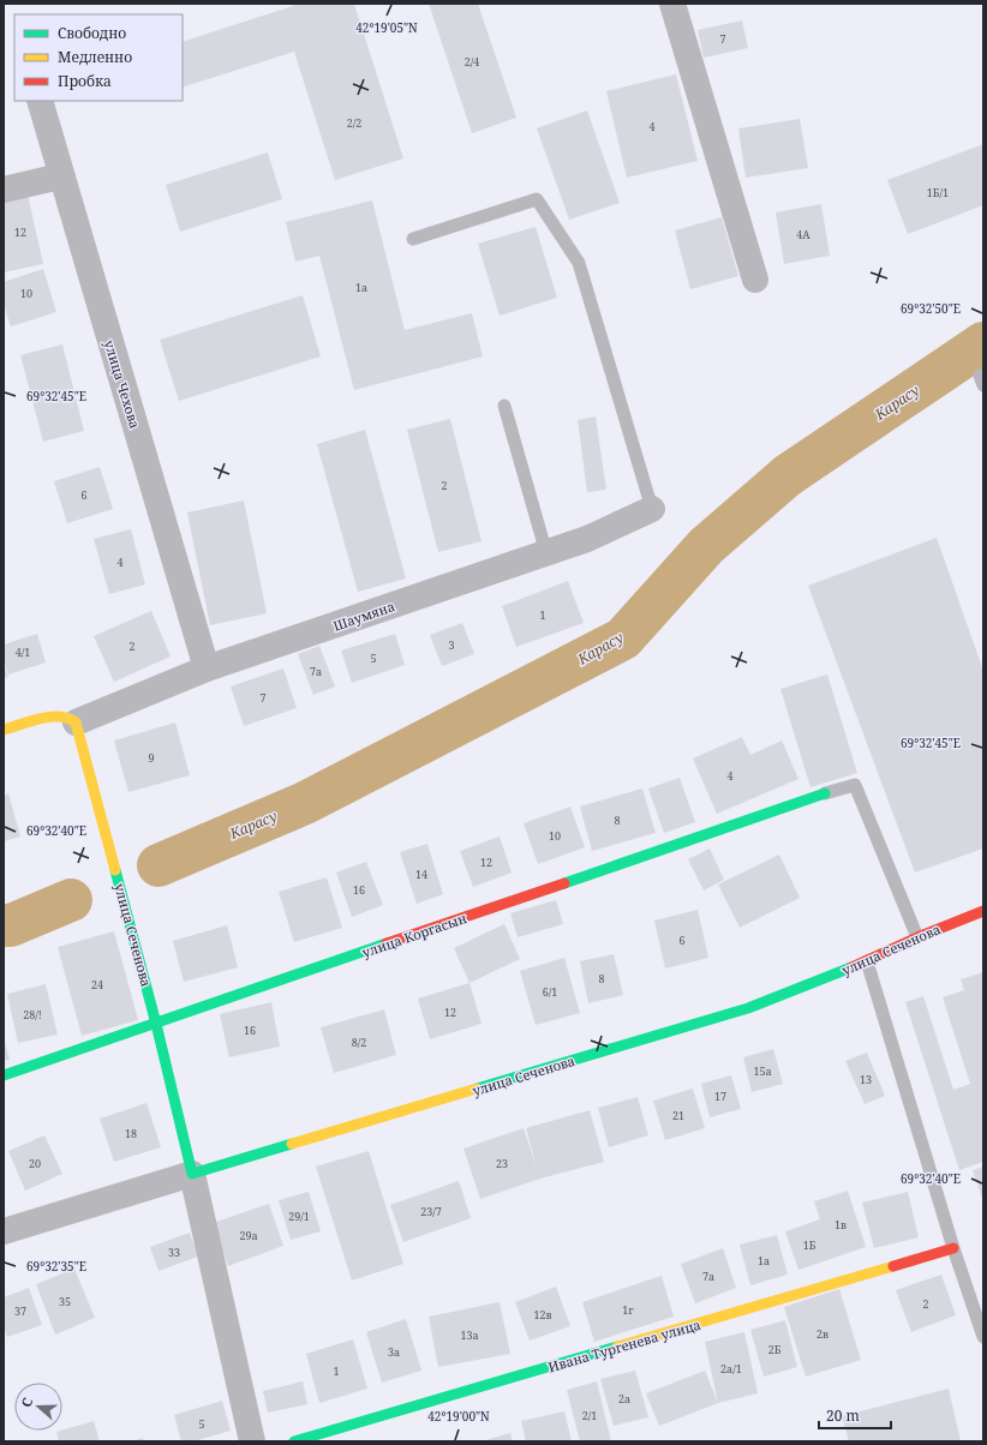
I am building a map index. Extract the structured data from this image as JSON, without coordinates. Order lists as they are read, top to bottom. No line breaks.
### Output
{"streets":{"street":["улица Чехова","Шаумяна","улица Сеченова","улица Коргасын","Ивана Тургенева улица"]},"crossings":[["улица Чехова","Шаумяна"],["Шаумяна","улица Сеченова"],["улица Сеченова","улица Коргасын"]],"water":["Карасу"],"house_numbers":["7","2/4","2/2","4","1Б/1","12","4А","1а","10","2","6","4","1","3","2","4/1","5","7а","7","9","4","8","10","12","14","16","6","8","24","6/1","12","28/!","16","8/2","15а","13","17","21","18","20","23","23/7","29/1","1в","29а","1Б","33","1а","7а","35","2","1г","37","12в","2в","13а","2Б","3а","2а/1","1","2а","2/1","5"],"legend":["Свободно","Медленно","Пробка"],"scale_bar":"20 m","north":"left","coordinates":["42°19'05\"N","69°32'50\"E","69°32'45\"E","69°32'40\"E","69°32'35\"E","42°19'00\"N"]}
